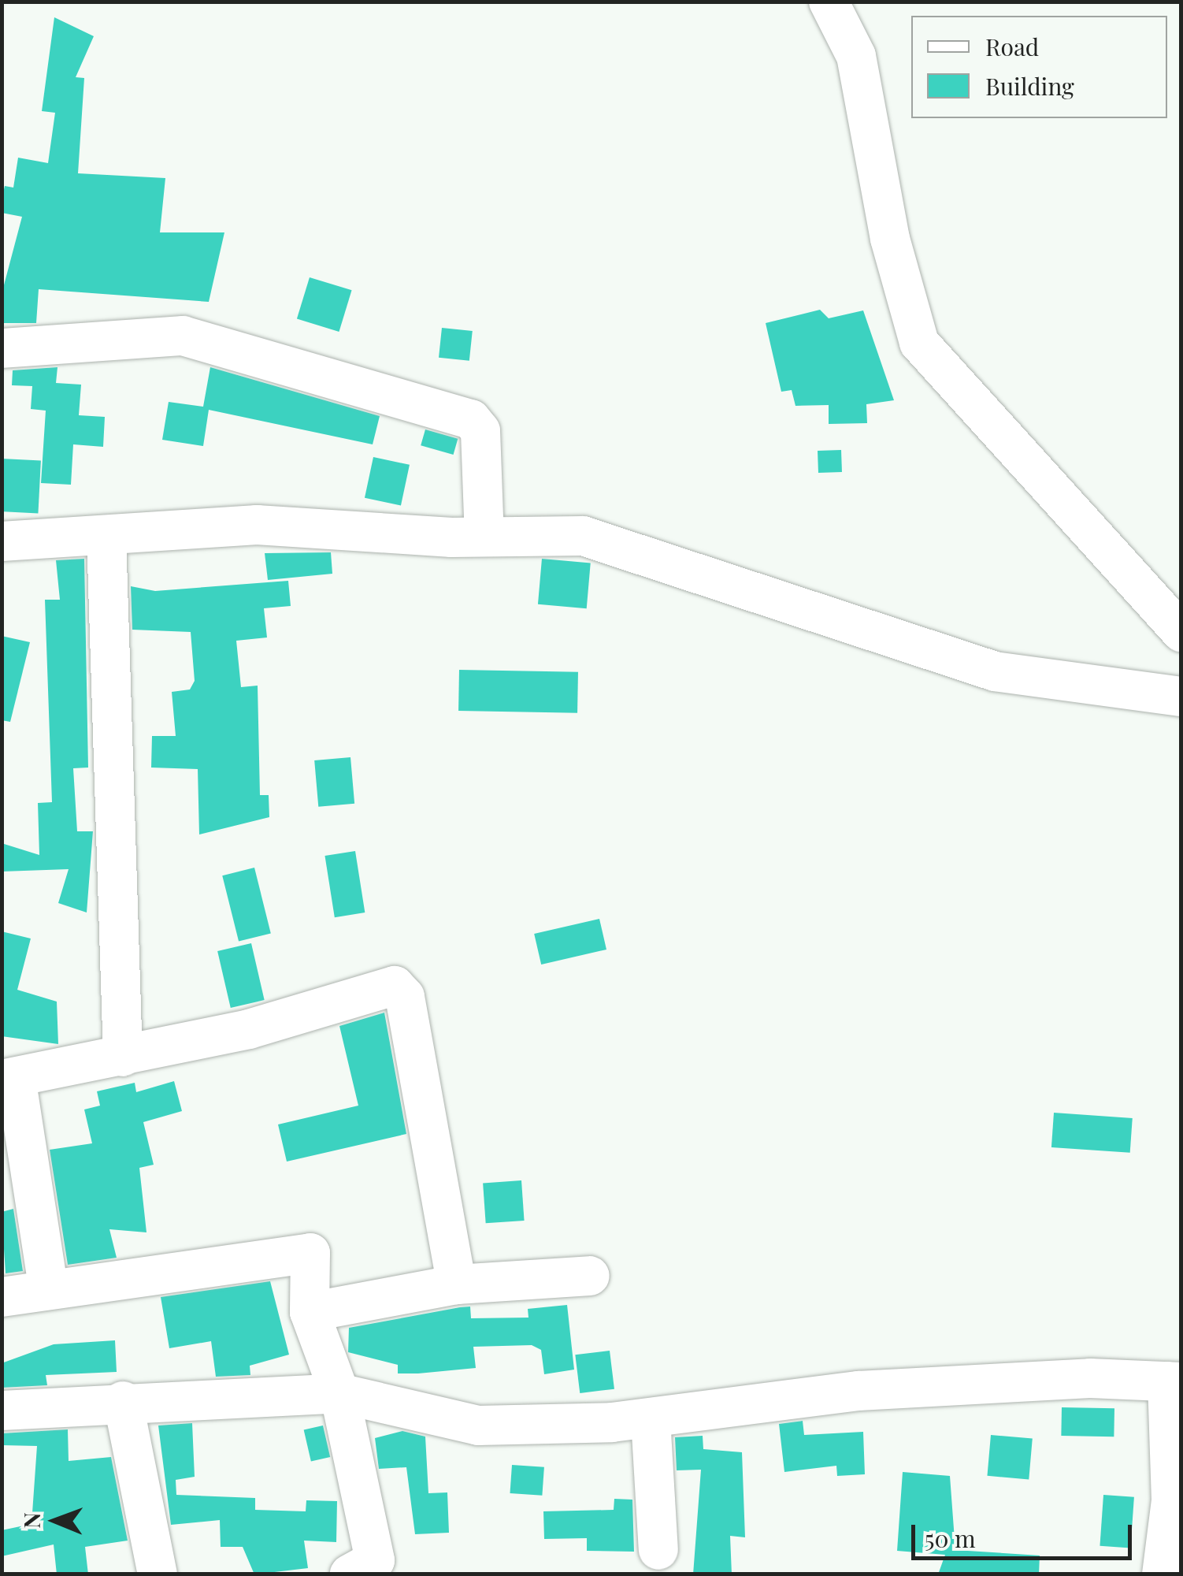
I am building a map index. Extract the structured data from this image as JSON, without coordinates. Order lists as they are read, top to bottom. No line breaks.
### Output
{"legend":["Road","Building"],"scale_bar":"50 m","north":"left"}
